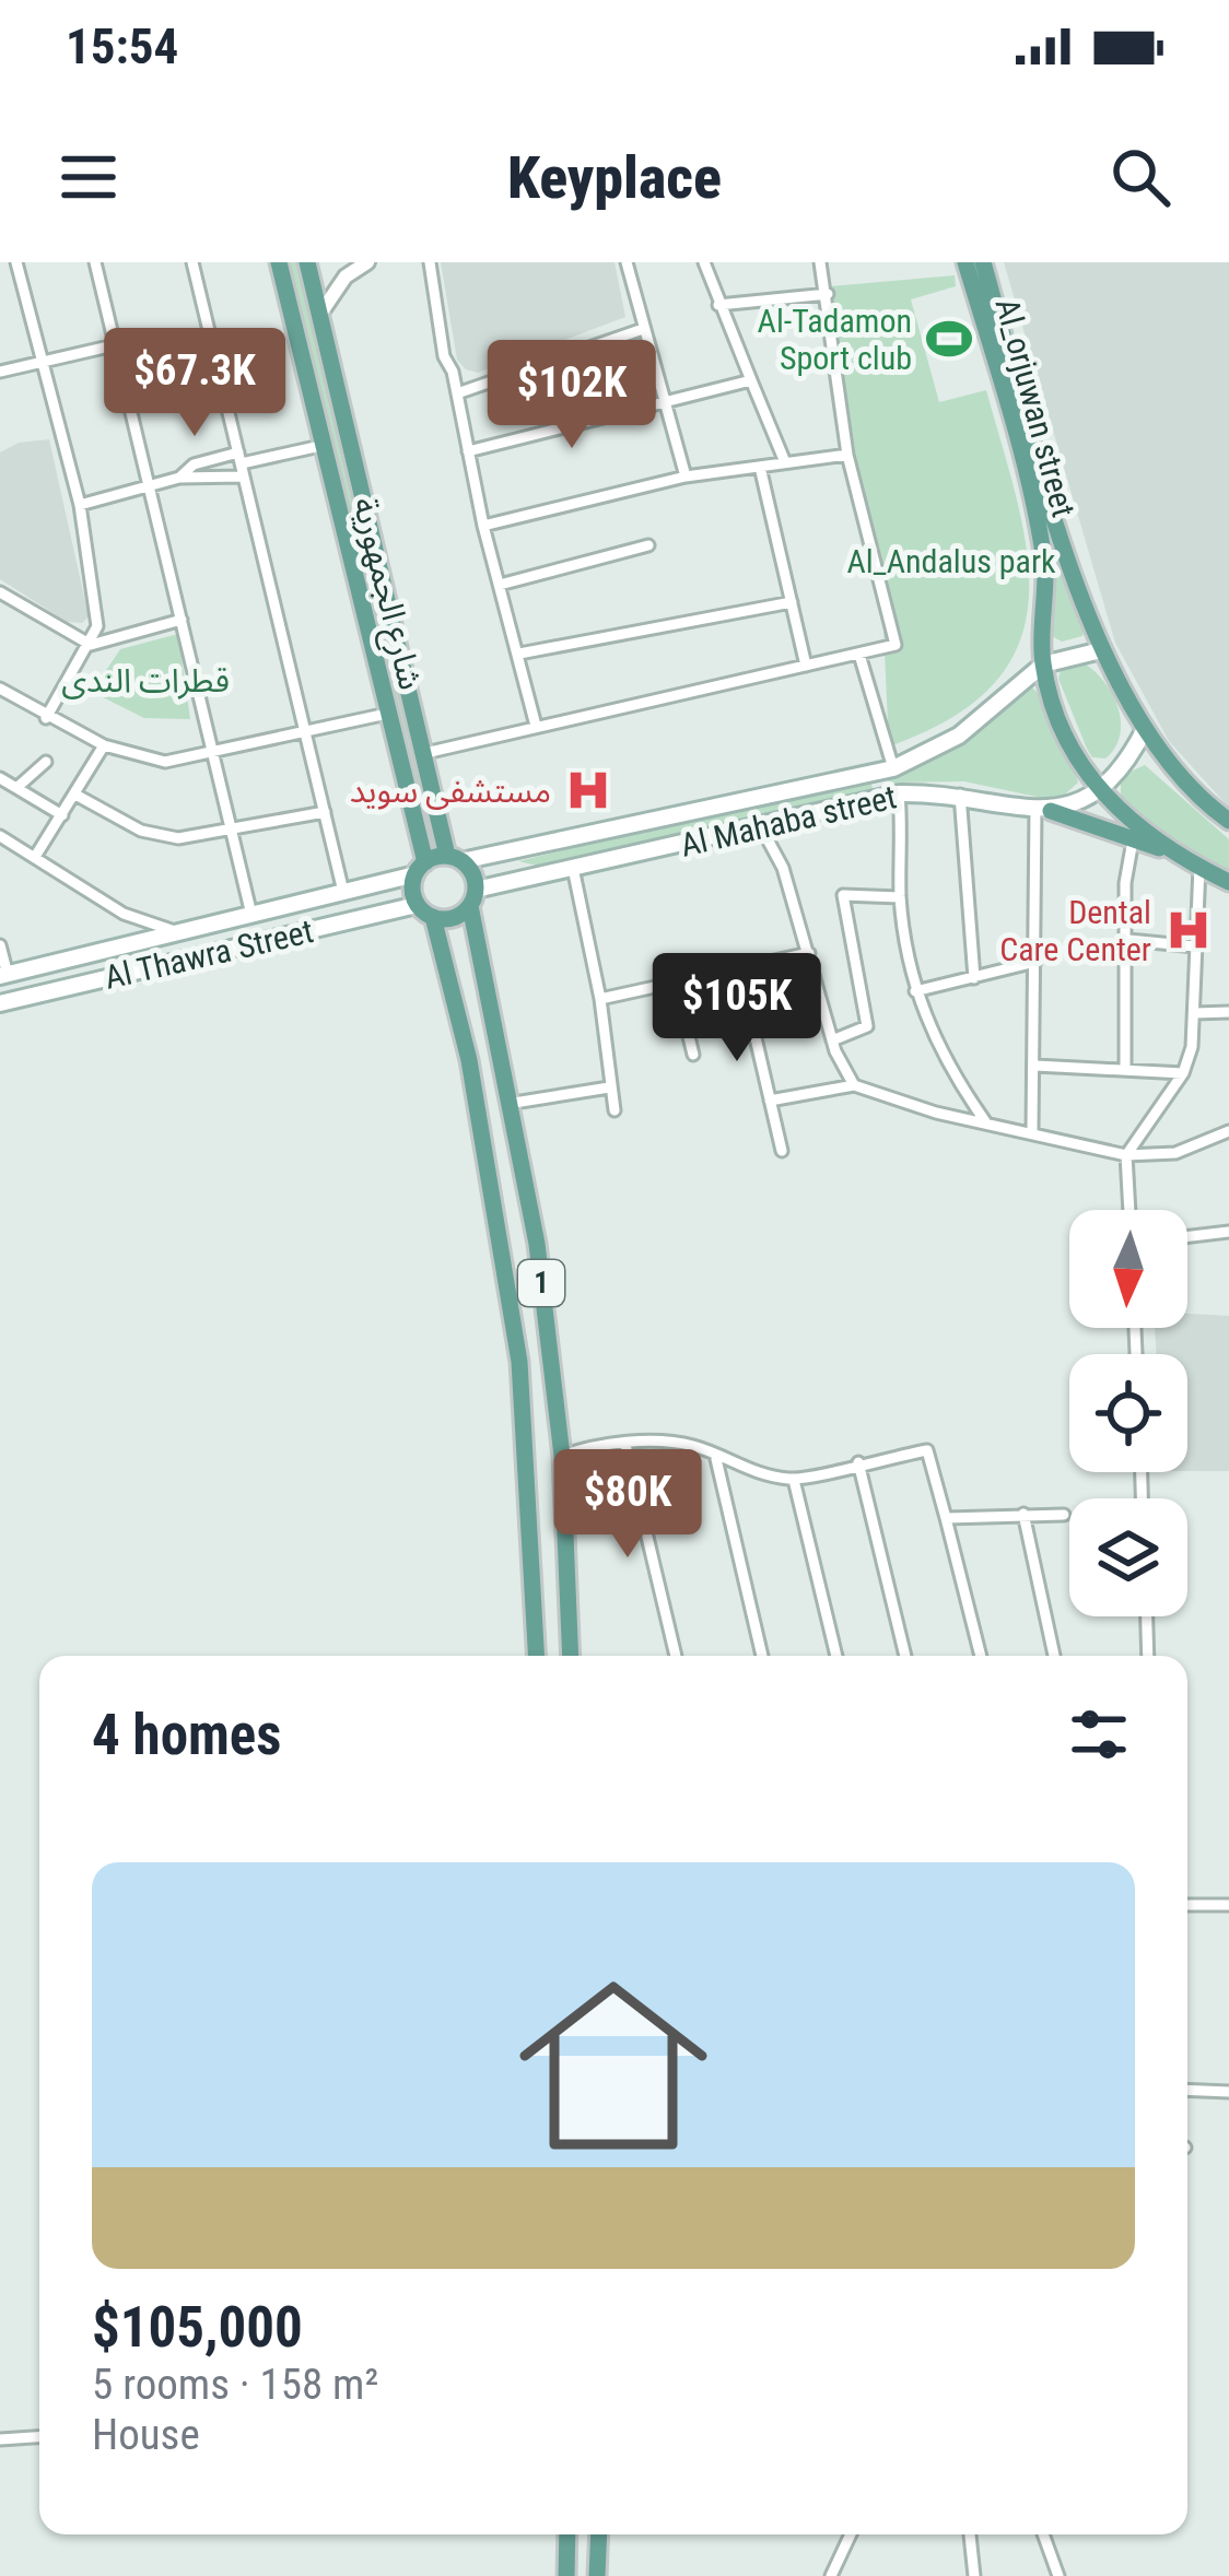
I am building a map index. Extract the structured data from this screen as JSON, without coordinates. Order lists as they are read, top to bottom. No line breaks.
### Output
{"streets":{"main road":["Al_orjuwan street","شارع الجمهورية","Al Mahaba street","Al Thawra Street","1"]},"crossings":[["Al_orjuwan street","Al Mahaba street"],["شارع الجمهورية","Al Mahaba street"],["شارع الجمهورية","Al Thawra Street"],["شارع الجمهورية","1"],["Al Mahaba street","Al Thawra Street"],["Al Mahaba street","1"],["Al Thawra Street","1"]],"parks":["Al_Andalus park","قطرات الندى"],"places":{"sports":["Al-Tadamon Sport club"],"hospital":["مستشفى سويد","Dental Care Center"]},"north":"bottom","page":{"status":"15:54","header":"Keyplace","price":["$67.3K","$102K","$105K","$80K"],"heading":"4 homes","list":[{"name":"$105,000","note":"5 rooms · 158 m² · House"}]}}
